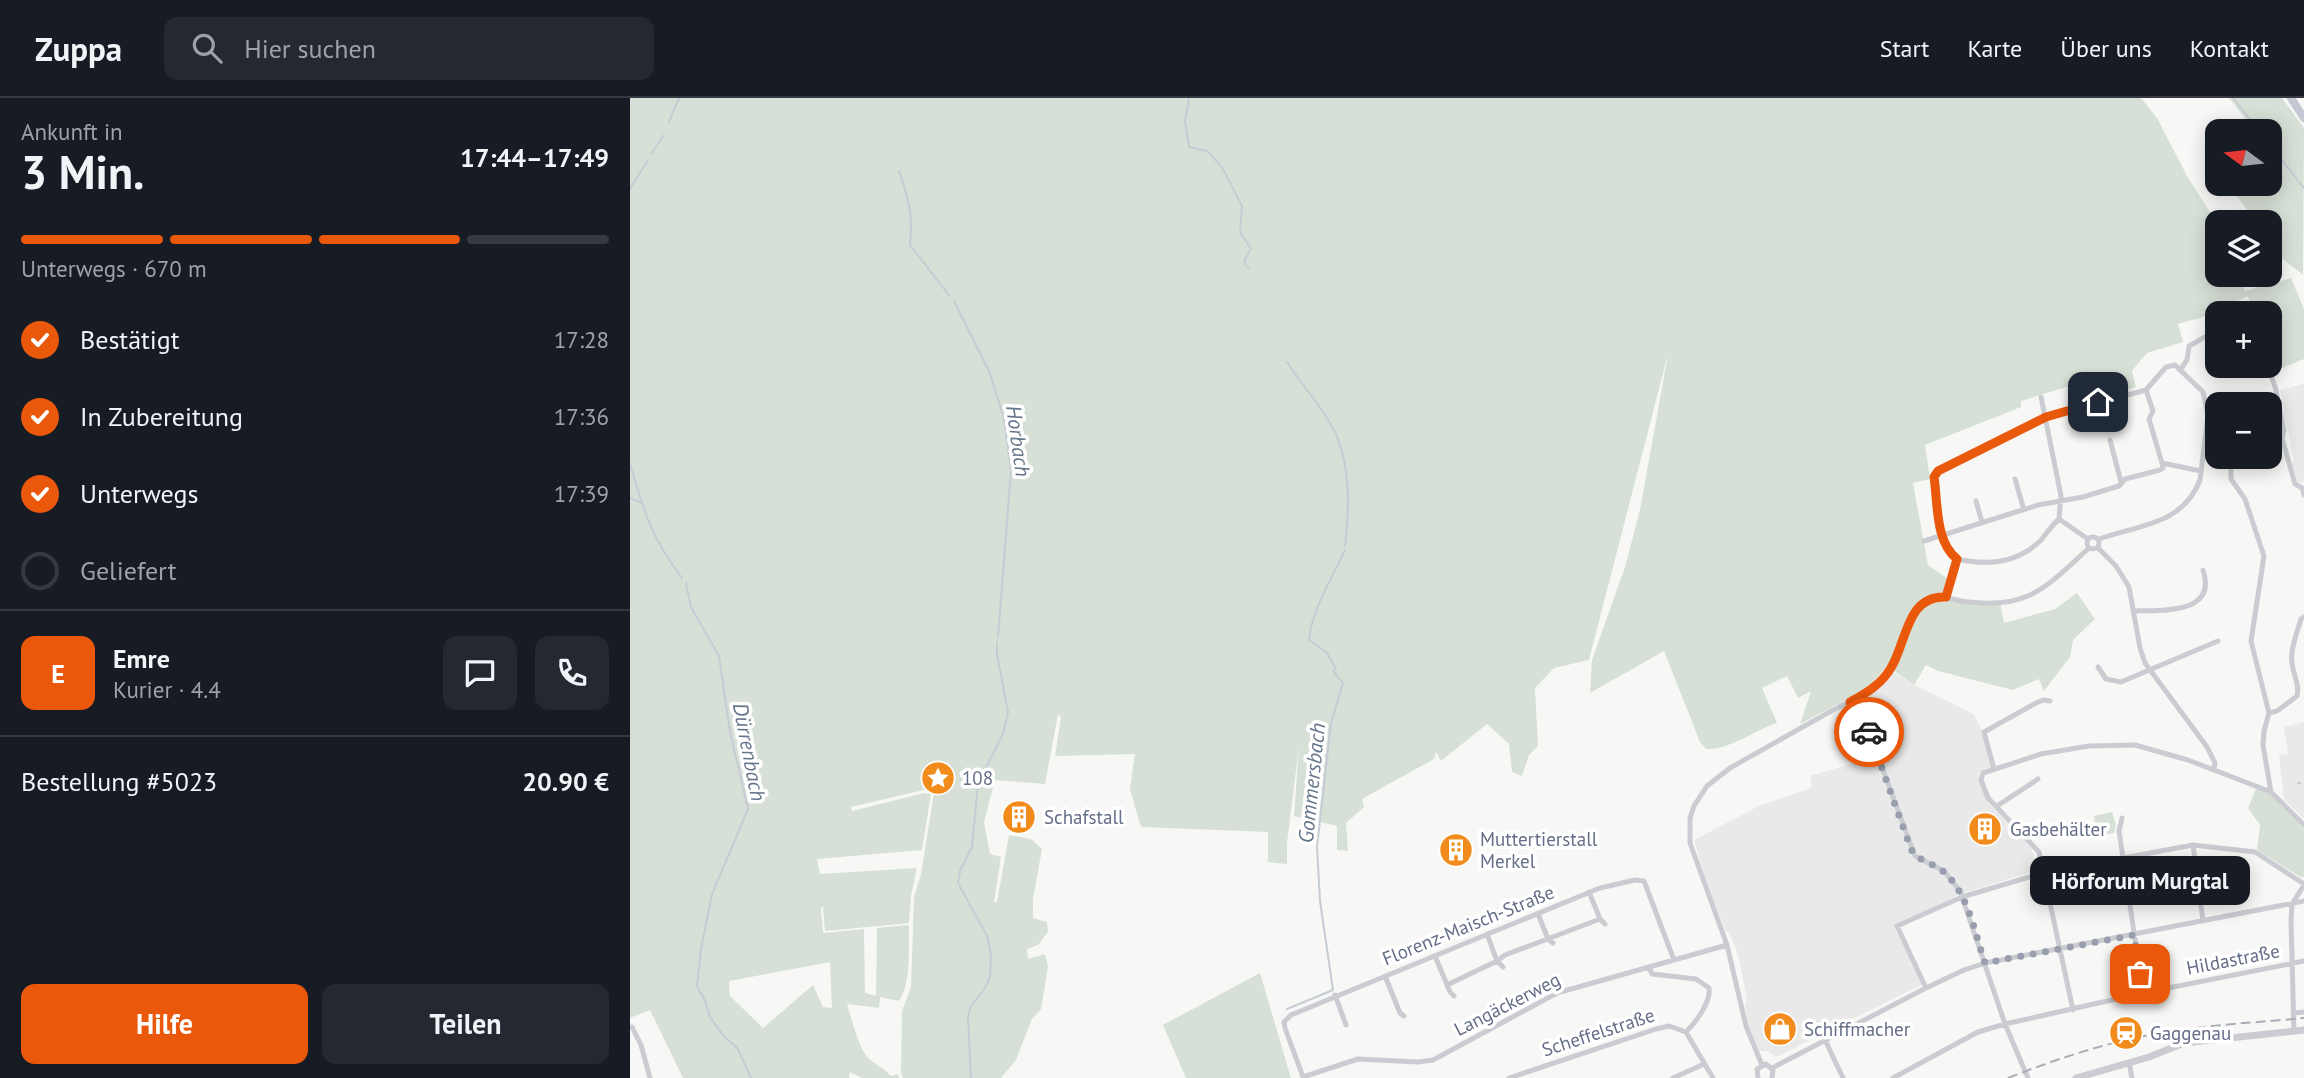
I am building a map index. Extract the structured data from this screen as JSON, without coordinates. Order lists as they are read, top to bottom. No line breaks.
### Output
{"streets":{"street":["Florenz-Maisch-Straße","Hildastraße","Langäckerweg","Scheffelstraße"]},"crossings":[["Florenz-Maisch-Straße","Langäckerweg"]],"water":["Horbach","Dürrenbach","Gommersbach"],"places":{"place":["108"],"building":["Schafstall","Gasbehälter","Muttertierstall Merkel"],"other":["Hörforum Murgtal"],"shop":["Schiffmacher"],"station":["Gaggenau"]},"north":"left","page":{"header":"Zuppa","search":"Hier suchen","nav":["Start","Karte","Über uns","Kontakt"],"heading":["3 Min.","Ankunft in","17:44–17:49"],"panel":["Emre","Kurier · 4.4","Bestellung #5023","20.90 €"],"map_buttons":["+","−"],"bar":"Unterwegs · 670 m","list":[["Bestätigt","17:28"],["In Zubereitung","17:36"],["Unterwegs","17:39"],"Geliefert"],"round":"E","bubble":"Hörforum Murgtal","buttons":["Hilfe","Teilen"]}}
